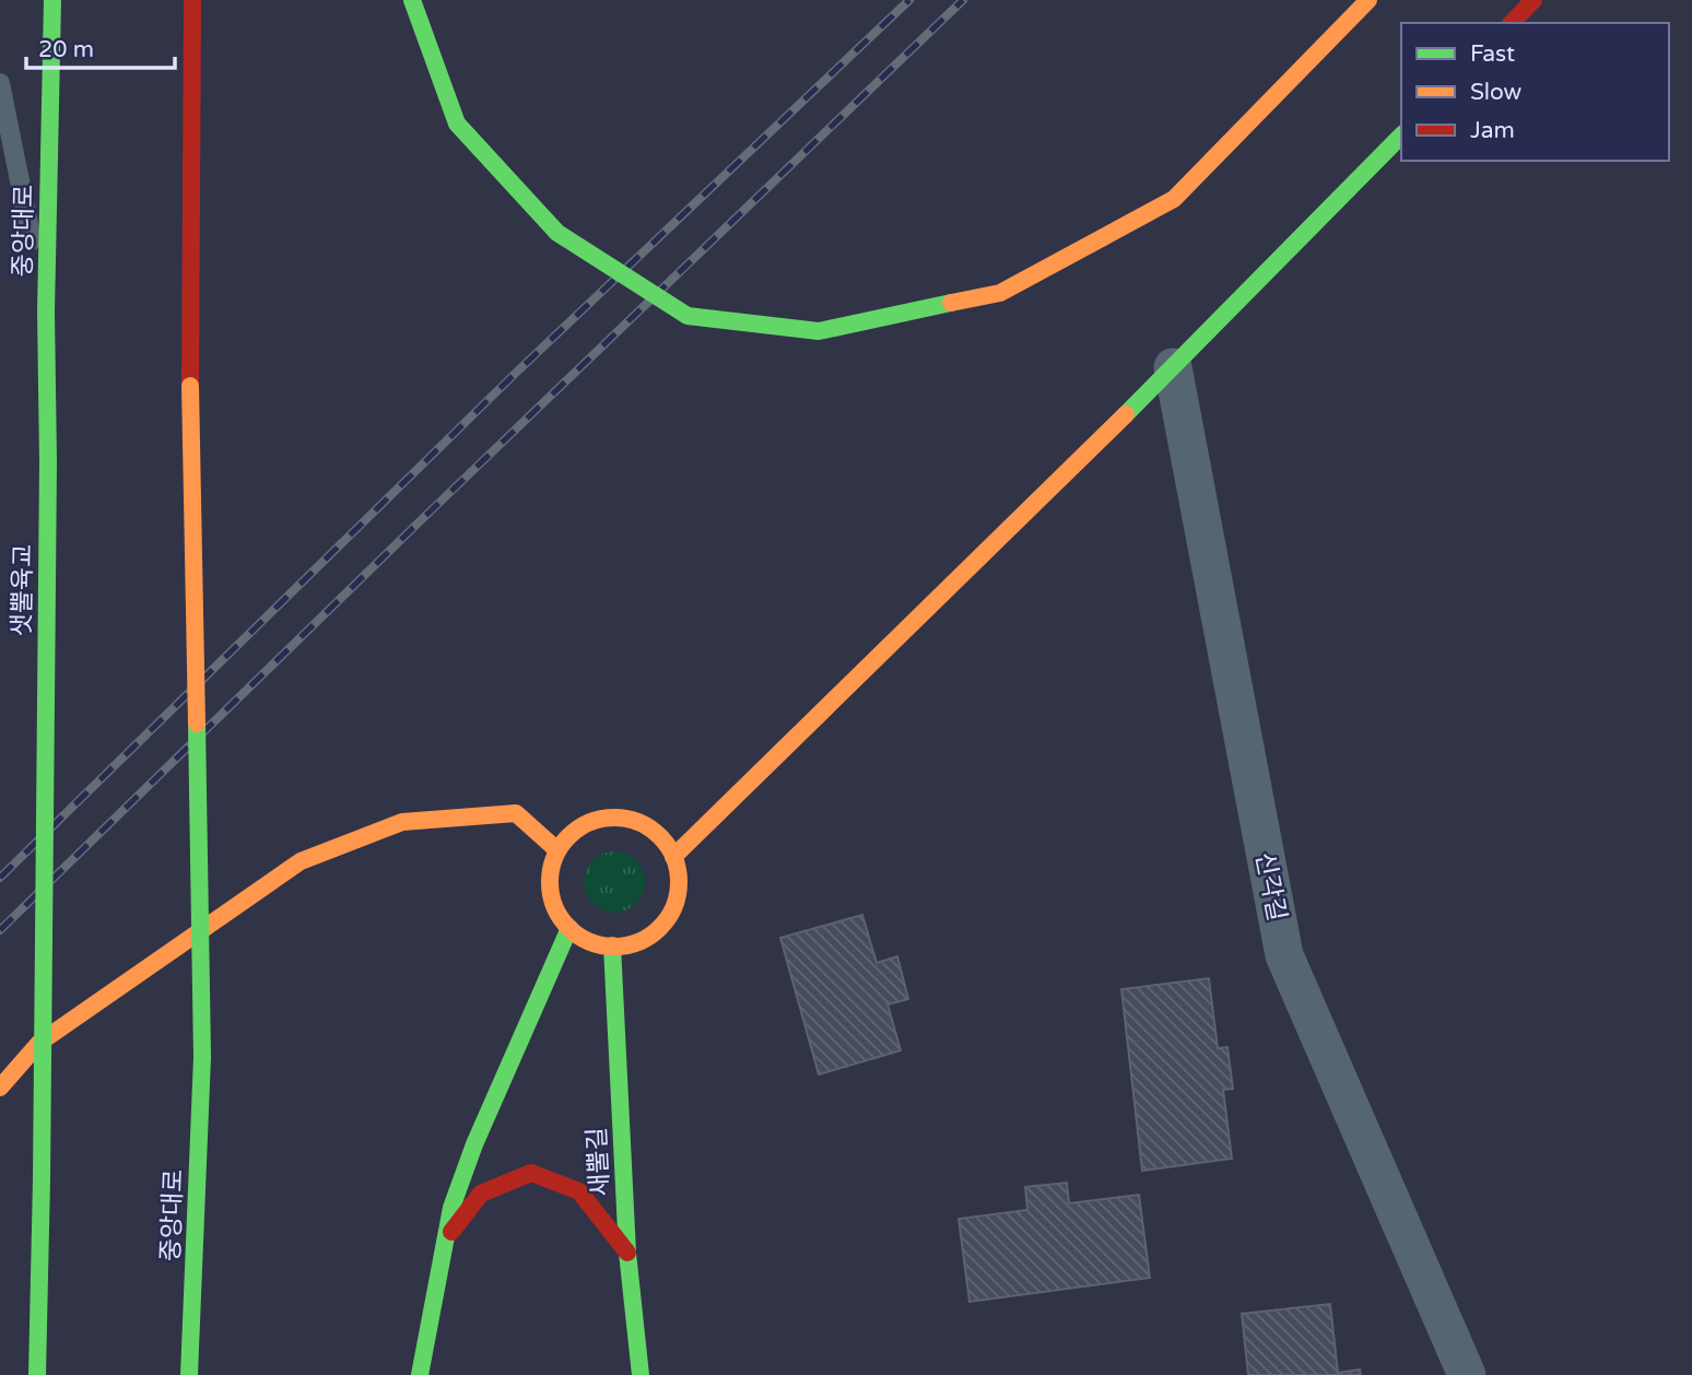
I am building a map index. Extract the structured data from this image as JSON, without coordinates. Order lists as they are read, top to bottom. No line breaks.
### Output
{"streets":{"main road":["중앙대로","샛뿔육교","새뿔길"],"street":["신각길"]},"crossings":[["중앙대로","샛뿔육교"]],"legend":["Fast","Slow","Jam"],"scale_bar":"20 m"}
